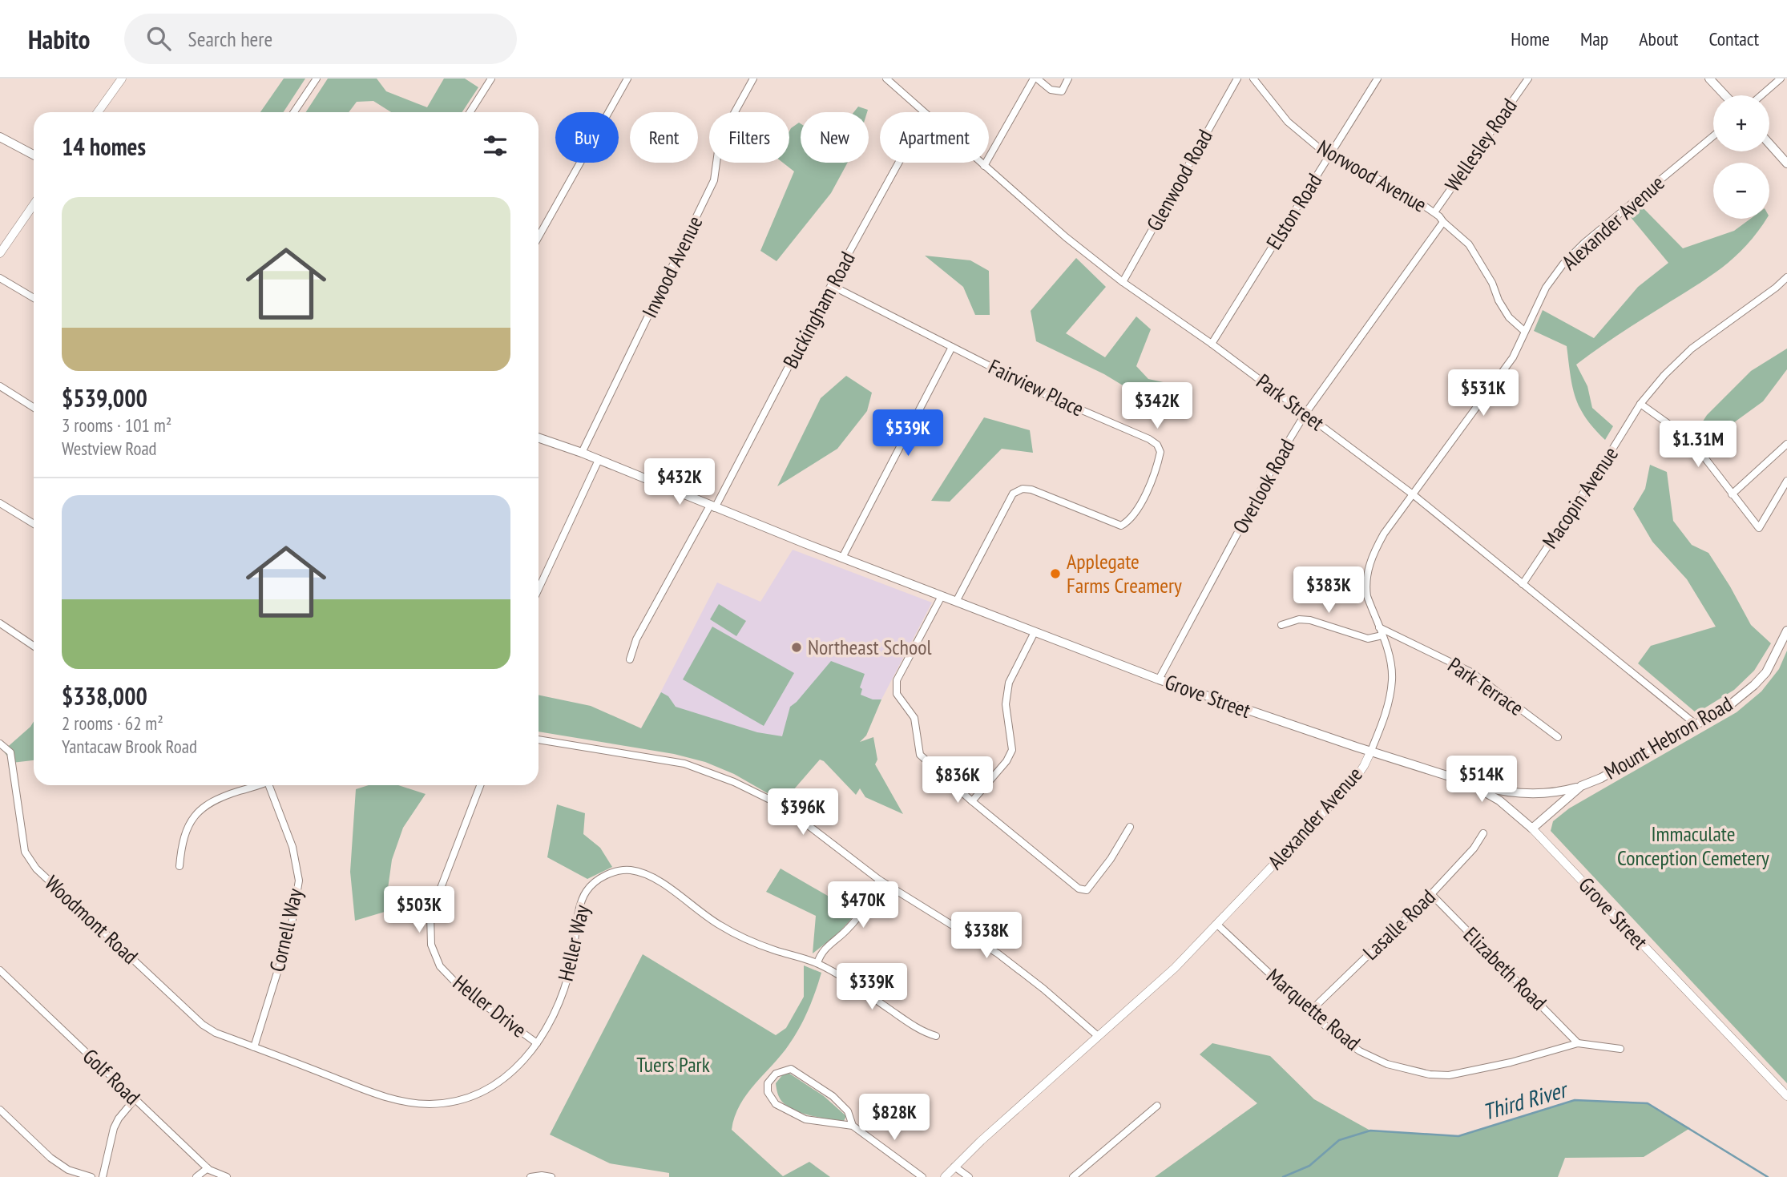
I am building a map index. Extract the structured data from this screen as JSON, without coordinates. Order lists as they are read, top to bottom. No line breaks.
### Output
{"streets":{"main road":["Grove Street","Mount Hebron Road"],"street":["Wellesley Road","Norwood Avenue","Glenwood Road","Elston Road","Alexander Avenue","Inwood Avenue","Buckingham Road","Fairview Place","Park Street","Overlook Road","Macopin Avenue","Park Terrace","Woodmont Road","Lasalle Road","Cornell Way","Heller Way","Elizabeth Road","Heller Drive","Marquette Road","Golf Road"]},"crossings":[["Wellesley Road","Norwood Avenue"],["Norwood Avenue","Elston Road"],["Norwood Avenue","Alexander Avenue"],["Norwood Avenue","Overlook Road"],["Glenwood Road","Park Street"],["Elston Road","Park Street"],["Alexander Avenue","Park Street"],["Alexander Avenue","Park Terrace"],["Alexander Avenue","Grove Street"],["Alexander Avenue","Marquette Road"],["Inwood Avenue","Grove Street"],["Buckingham Road","Fairview Place"],["Buckingham Road","Grove Street"],["Fairview Place","Grove Street"],["Park Street","Overlook Road"],["Park Street","Macopin Avenue"],["Park Street","Mount Hebron Road"],["Overlook Road","Grove Street"],["Grove Street","Mount Hebron Road"],["Woodmont Road","Cornell Way"],["Woodmont Road","Heller Way"],["Lasalle Road","Elizabeth Road"],["Lasalle Road","Marquette Road"],["Cornell Way","Heller Way"],["Heller Way","Heller Drive"],["Elizabeth Road","Marquette Road"]],"water":["Third River"],"parks":["Immaculate Conception Cemetery","Tuers Park"],"places":["Applegate Farms Creamery","Northeast School"],"page":{"header":"Habito","search":"Search here","nav":["Home","Map","About","Contact"],"map_buttons":["+","−"],"chip":["Buy","Rent","Filters","New","Apartment"],"heading":"14 homes","list":[{"name":"$539,000","note":"3 rooms · 101 m² · Westview Road"},{"name":"$338,000","note":"2 rooms · 62 m² · Yantacaw Brook Road"}],"price":["$531K","$342K","$539K","$1.31M","$432K","$383K","$514K","$836K","$396K","$470K","$503K","$338K","$339K","$828K"]}}
